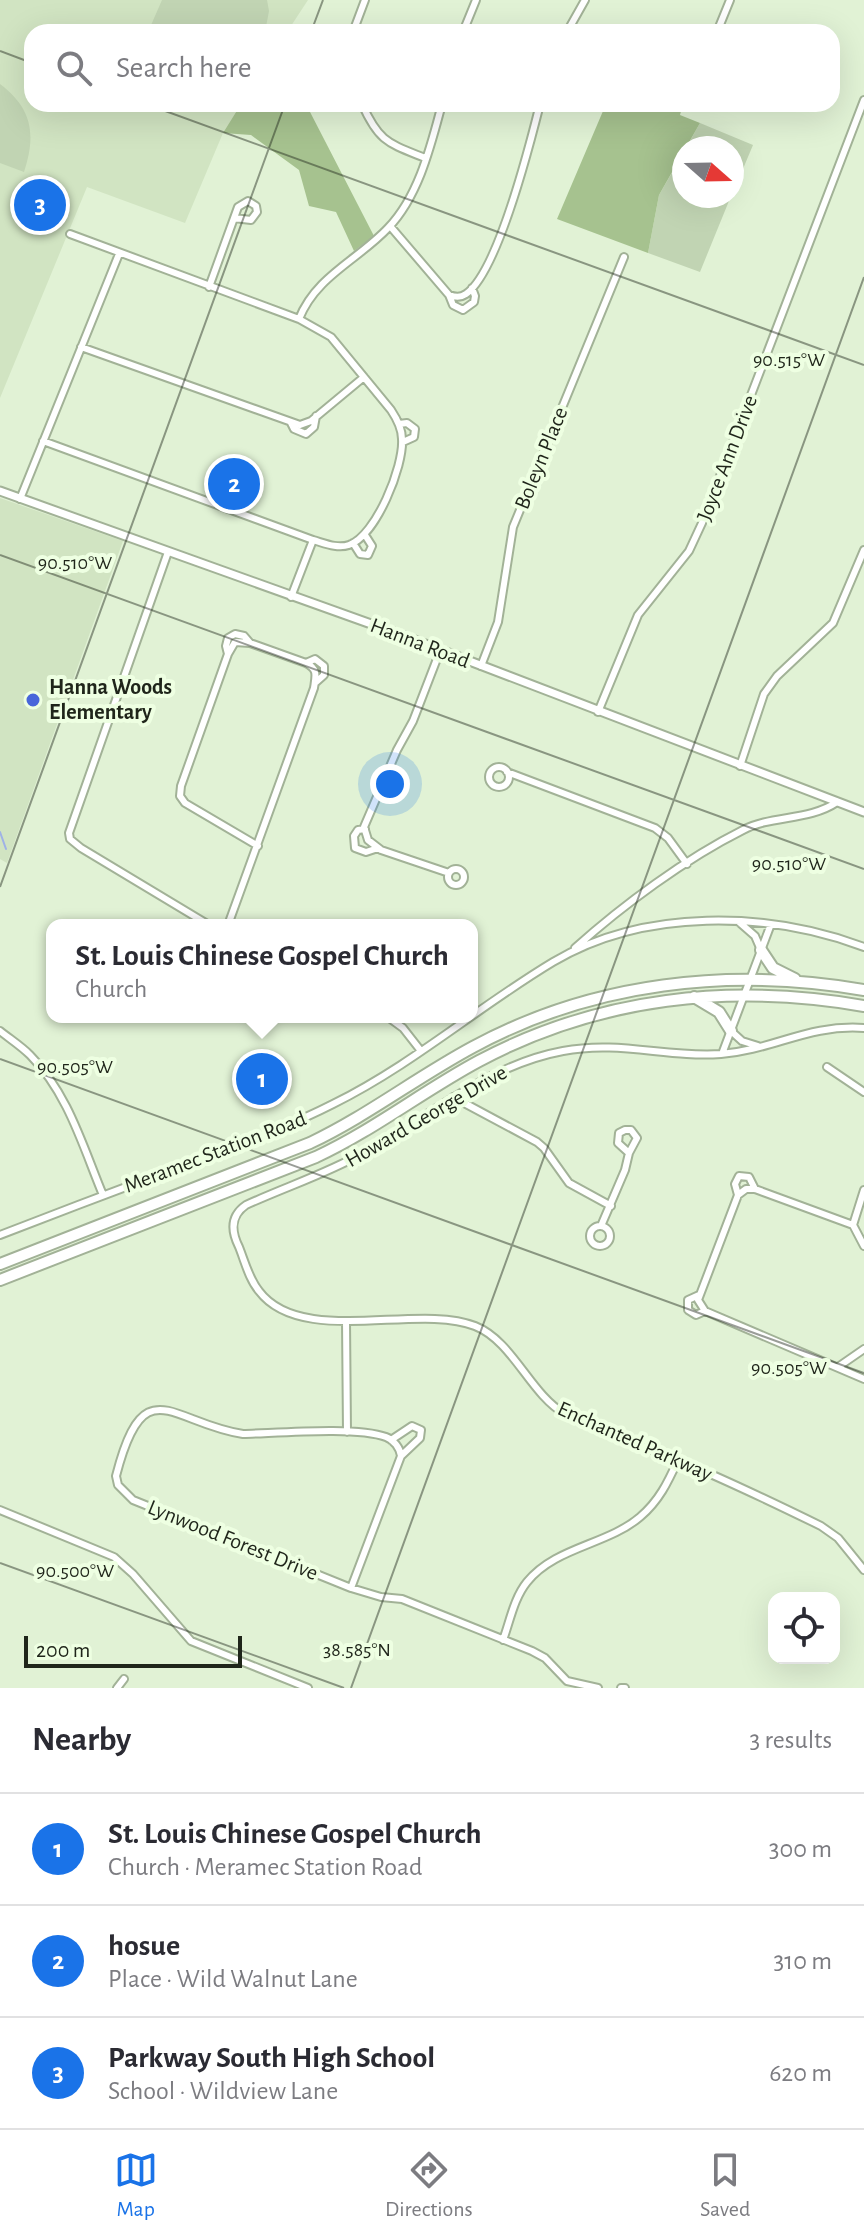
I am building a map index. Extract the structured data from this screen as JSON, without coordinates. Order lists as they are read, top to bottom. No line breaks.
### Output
{"streets":{"street":["Boleyn Place","Joyce Ann Drive","Hanna Road","Howard George Drive","Meramec Station Road","Enchanted Parkway","Lynwood Forest Drive"]},"crossings":[["Boleyn Place","Hanna Road"],["Joyce Ann Drive","Hanna Road"],["Howard George Drive","Enchanted Parkway"]],"places":["Hanna Woods Elementary"],"scale_bar":"200 m","north":"right","page":{"search":"Search here","pins":["3","2","1"],"popup":["St. Louis Chinese Gospel Church","Church"],"scale":"200 m","heading":["Nearby","3 results"],"list":[{"mark":"1","name":"St. Louis Chinese Gospel Church","note":"Church · Meramec Station Road","value":"300 m"},{"mark":"2","name":"hosue","note":"Place · Wild Walnut Lane","value":"310 m"},{"mark":"3","name":"Parkway South High School","note":"School · Wildview Lane","value":"620 m"}],"nav":["Map","Directions","Saved"]},"coordinates":["90.515°W","90.510°W","90.505°W","90.500°W","38.585°N"]}
